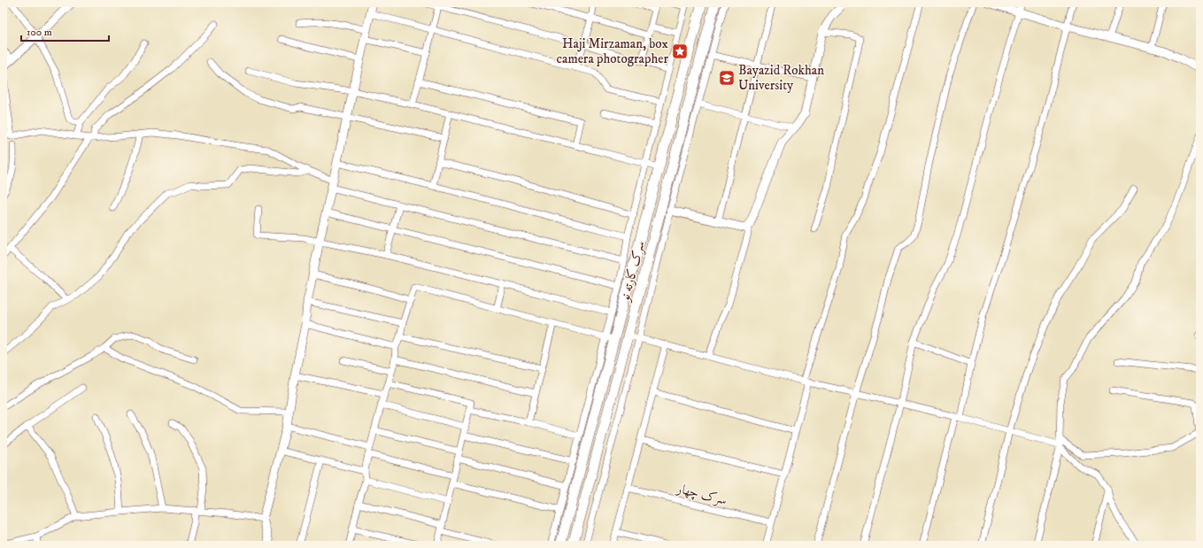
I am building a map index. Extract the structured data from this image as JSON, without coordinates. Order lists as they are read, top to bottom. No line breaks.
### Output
{"streets":{"highway":["سرک کارته نو"],"street":["سرک چهار"]},"places":{"place":["Haji Mirzaman, box camera photographer"],"school or university":["Bayazid Rokhan University"]},"scale_bar":"100 m"}
